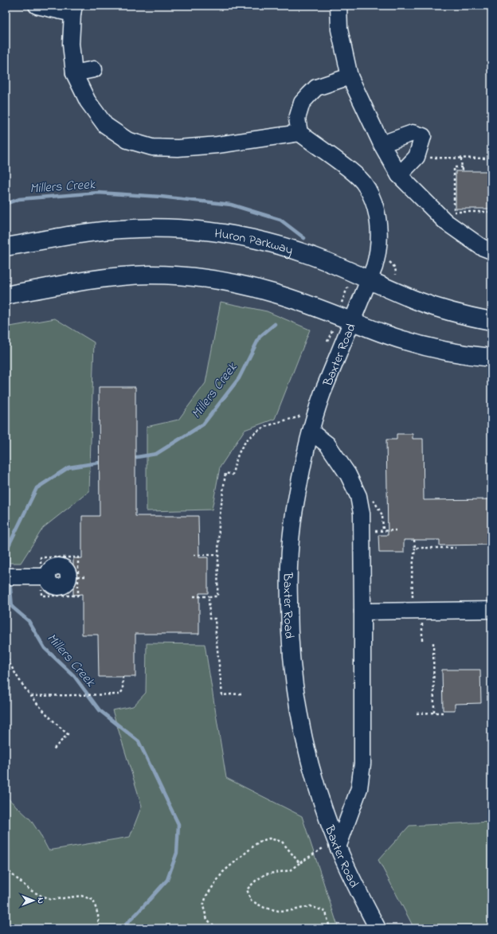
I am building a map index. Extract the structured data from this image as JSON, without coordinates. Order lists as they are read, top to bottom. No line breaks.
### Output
{"streets":{"main road":["Huron Parkway"],"street":["Baxter Road"]},"crossings":[["Huron Parkway","Baxter Road"]],"water":["Millers Creek"],"north":"right"}
